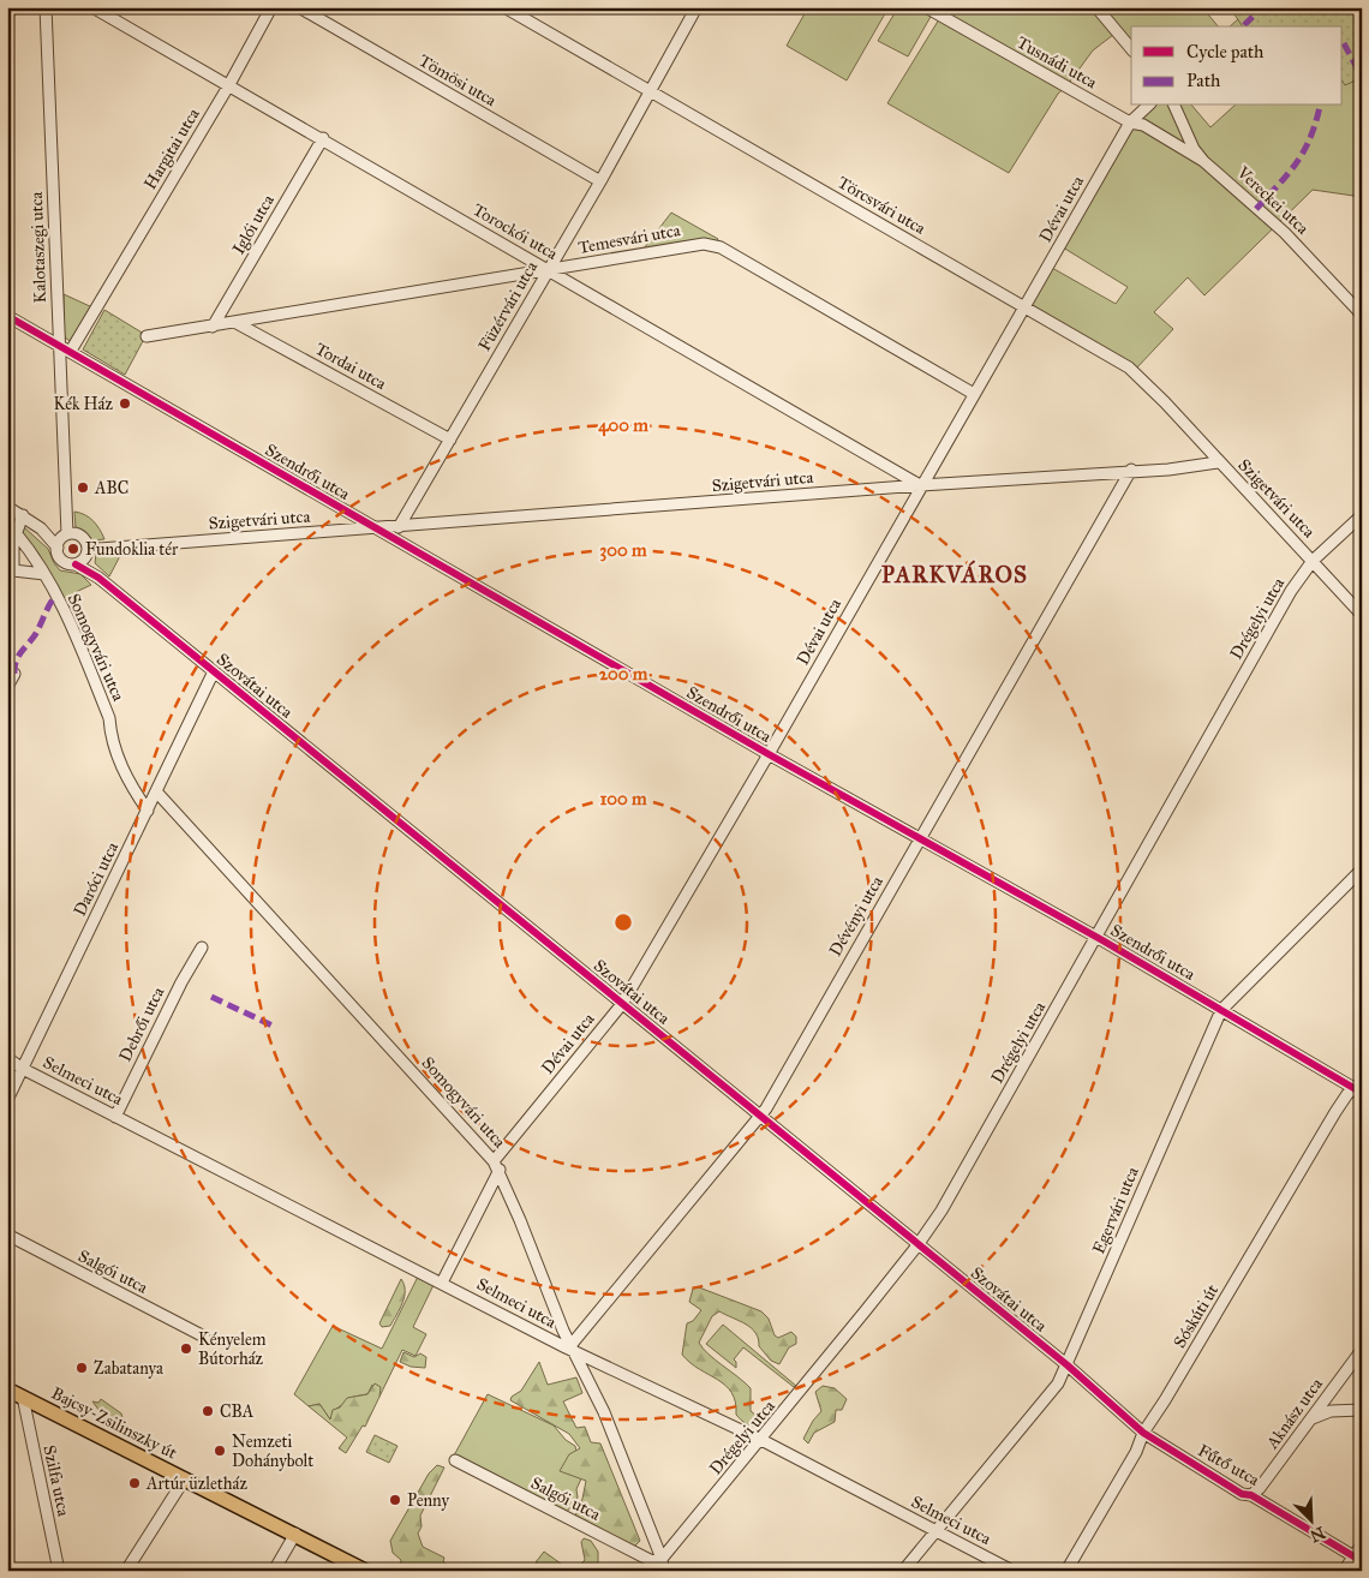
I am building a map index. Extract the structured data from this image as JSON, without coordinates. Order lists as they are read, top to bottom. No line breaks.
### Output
{"streets":{"main road":["Bajcsy-Zsilinszky út"],"street":["Tusnádi utca","Tömösi utca","Hargitai utca","Vereckei utca","Törcsvári utca","Dévai utca","Iglói utca","Torockói utca","Temesvári utca","Kalotaszegi utca","Füzérvári utca","Tordai utca","Szendrői utca","Szigetvári utca","Drégelyi utca","Somogyvári utca","Szovátai utca","Daróci utca","Dévényi utca","Debrői utca","Selmeci utca","Egervári utca","Salgói utca","Sóskúti út","Aknász utca","Fűtő utca","Szilfa utca"]},"crossings":[["Tusnádi utca","Vereckei utca"],["Tusnádi utca","Dévai utca"],["Tömösi utca","Füzérvári utca"],["Hargitai utca","Torockói utca"],["Hargitai utca","Szendrői utca"],["Törcsvári utca","Dévai utca"],["Törcsvári utca","Füzérvári utca"],["Törcsvári utca","Szigetvári utca"],["Dévai utca","Torockói utca"],["Dévai utca","Temesvári utca"],["Dévai utca","Szendrői utca"],["Dévai utca","Szigetvári utca"],["Dévai utca","Somogyvári utca"],["Dévai utca","Szovátai utca"],["Dévai utca","Selmeci utca"],["Iglói utca","Torockói utca"],["Iglói utca","Temesvári utca"],["Torockói utca","Temesvári utca"],["Torockói utca","Füzérvári utca"],["Torockói utca","Szigetvári utca"],["Temesvári utca","Füzérvári utca"],["Temesvári utca","Tordai utca"],["Kalotaszegi utca","Szendrői utca"],["Füzérvári utca","Tordai utca"],["Füzérvári utca","Szigetvári utca"],["Szendrői utca","Szigetvári utca"],["Szendrői utca","Drégelyi utca"],["Szendrői utca","Dévényi utca"],["Szendrői utca","Egervári utca"],["Szendrői utca","Sóskúti út"],["Szigetvári utca","Drégelyi utca"],["Szigetvári utca","Dévényi utca"],["Drégelyi utca","Somogyvári utca"],["Drégelyi utca","Szovátai utca"],["Drégelyi utca","Selmeci utca"],["Drégelyi utca","Salgói utca"],["Somogyvári utca","Daróci utca"],["Somogyvári utca","Dévényi utca"],["Somogyvári utca","Selmeci utca"],["Somogyvári utca","Salgói utca"],["Szovátai utca","Daróci utca"],["Szovátai utca","Dévényi utca"],["Szovátai utca","Egervári utca"],["Szovátai utca","Sóskúti út"],["Szovátai utca","Fűtő utca"],["Daróci utca","Selmeci utca"],["Dévényi utca","Selmeci utca"],["Debrői utca","Selmeci utca"],["Selmeci utca","Egervári utca"],["Sóskúti út","Fűtő utca"],["Aknász utca","Fűtő utca"],["Bajcsy-Zsilinszky út","Szilfa utca"]],"districts":["PARKVÁROS"],"places":["Kék Ház","ABC","Fundoklia tér","Kényelem Bútorház","Zabatanya","CBA","Nemzeti Dohánybolt","Artúr üzletház","Penny"],"legend":["Cycle path","Path"],"north":"bottom right","rings":["400 m","300 m","200 m","100 m"]}
